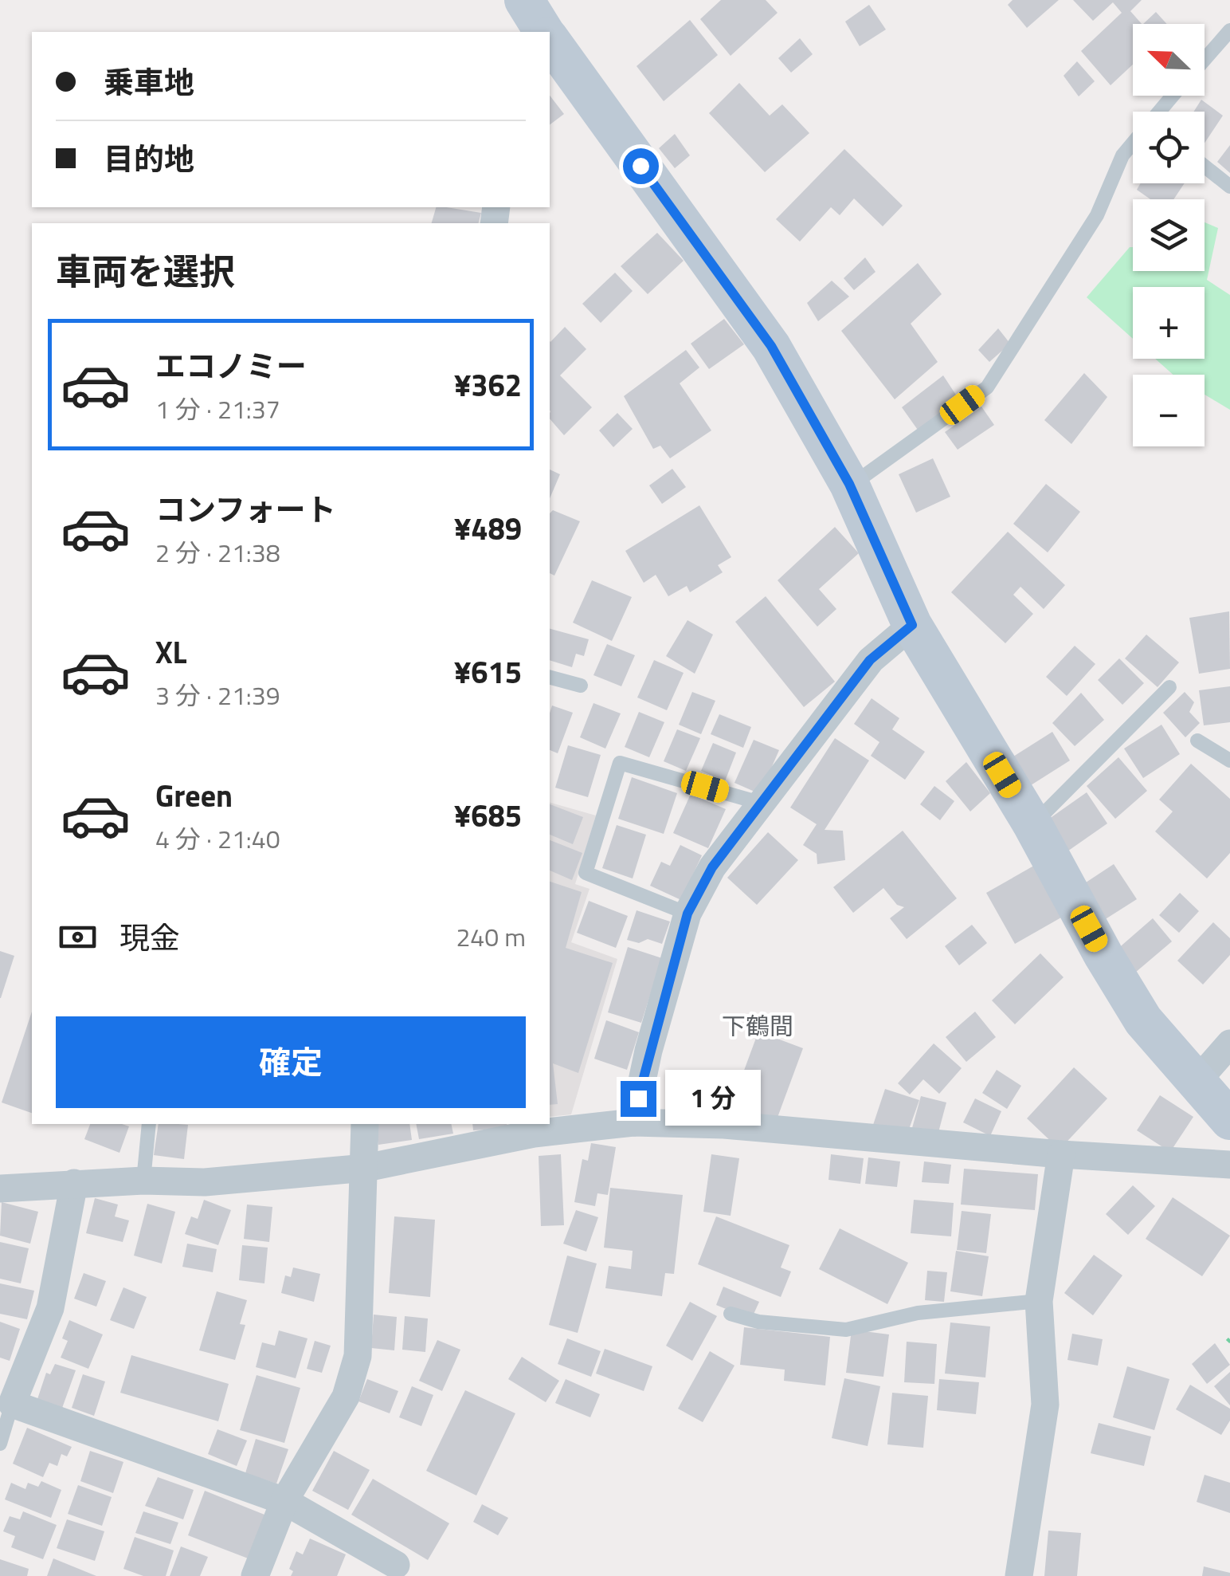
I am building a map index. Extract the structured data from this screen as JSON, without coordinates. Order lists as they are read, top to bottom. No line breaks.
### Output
{"districts":["下鶴間"],"north":"top left","page":{"map_buttons":["+","−"],"banner":["乗車地","目的地"],"heading":"車両を選択","list":[{"name":"エコノミー","note":"1 分 · 21:37","value":"¥362"},{"name":"コンフォート","note":"2 分 · 21:38","value":"¥489"},{"name":"XL","note":"3 分 · 21:39","value":"¥615"},{"name":"Green","note":"4 分 · 21:40","value":"¥685"}],"pay":["現金","240 m"],"buttons":"確定","bubble":"1 分"}}
